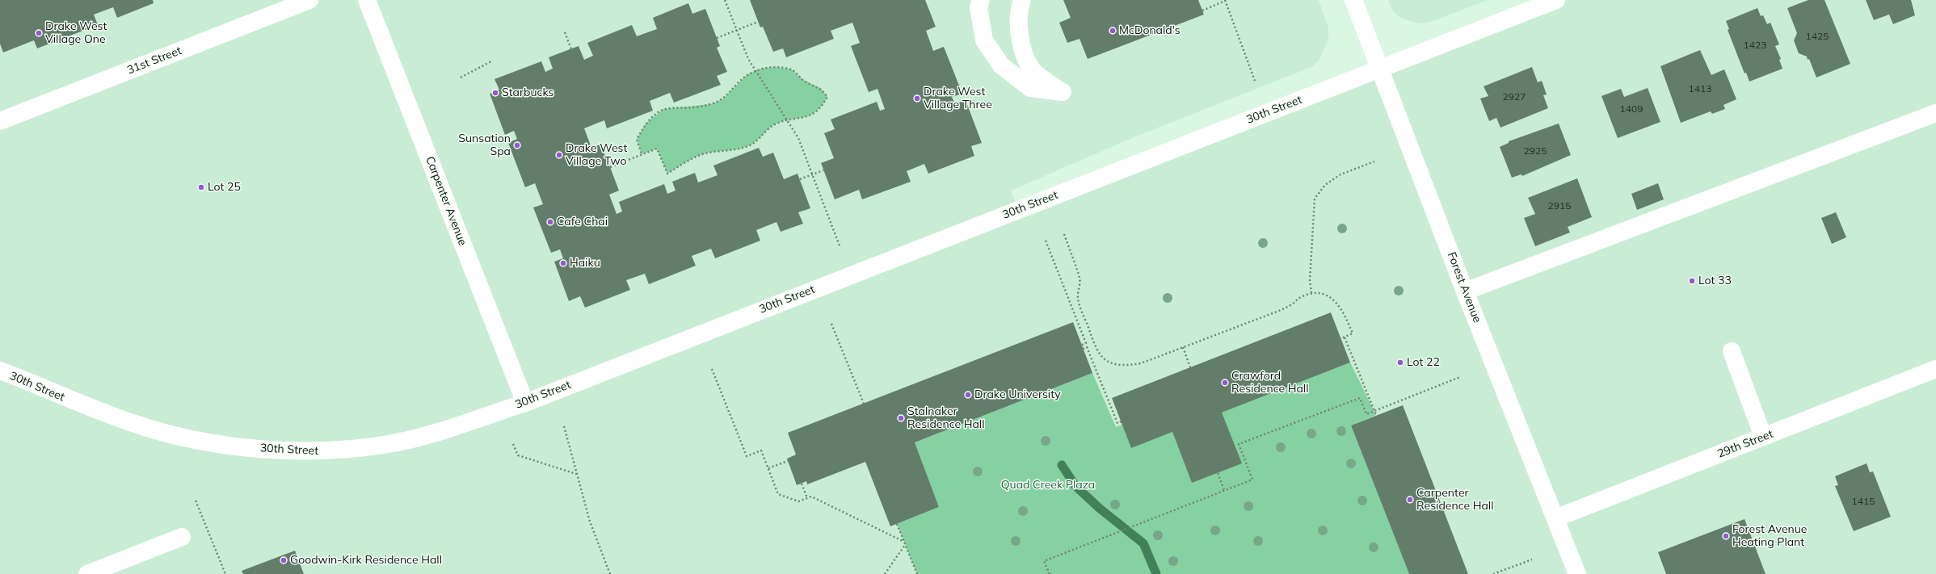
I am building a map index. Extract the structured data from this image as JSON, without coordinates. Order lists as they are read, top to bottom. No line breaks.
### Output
{"streets":{"main road":["31st Street","30th Street","Carpenter Avenue","Forest Avenue","29th Street"]},"crossings":[["30th Street","Carpenter Avenue"],["30th Street","Forest Avenue"],["Forest Avenue","29th Street"]],"parks":["Quad Creek Plaza"],"places":["McDonald's","Drake West Village One","Starbucks","Drake West Village Three","Sunsation Spa","Drake West Village Two","Lot 25","Cafe Chai","Haiku","Lot 33","Lot 22","Crawford Residence Hall","Drake University","Stalnaker Residence Hall","Carpenter Residence Hall","Forest Avenue Heating Plant","Goodwin-Kirk Residence Hall"],"house_numbers":["1425","1423","1413","2927","1409","2925","2915","1415"]}
